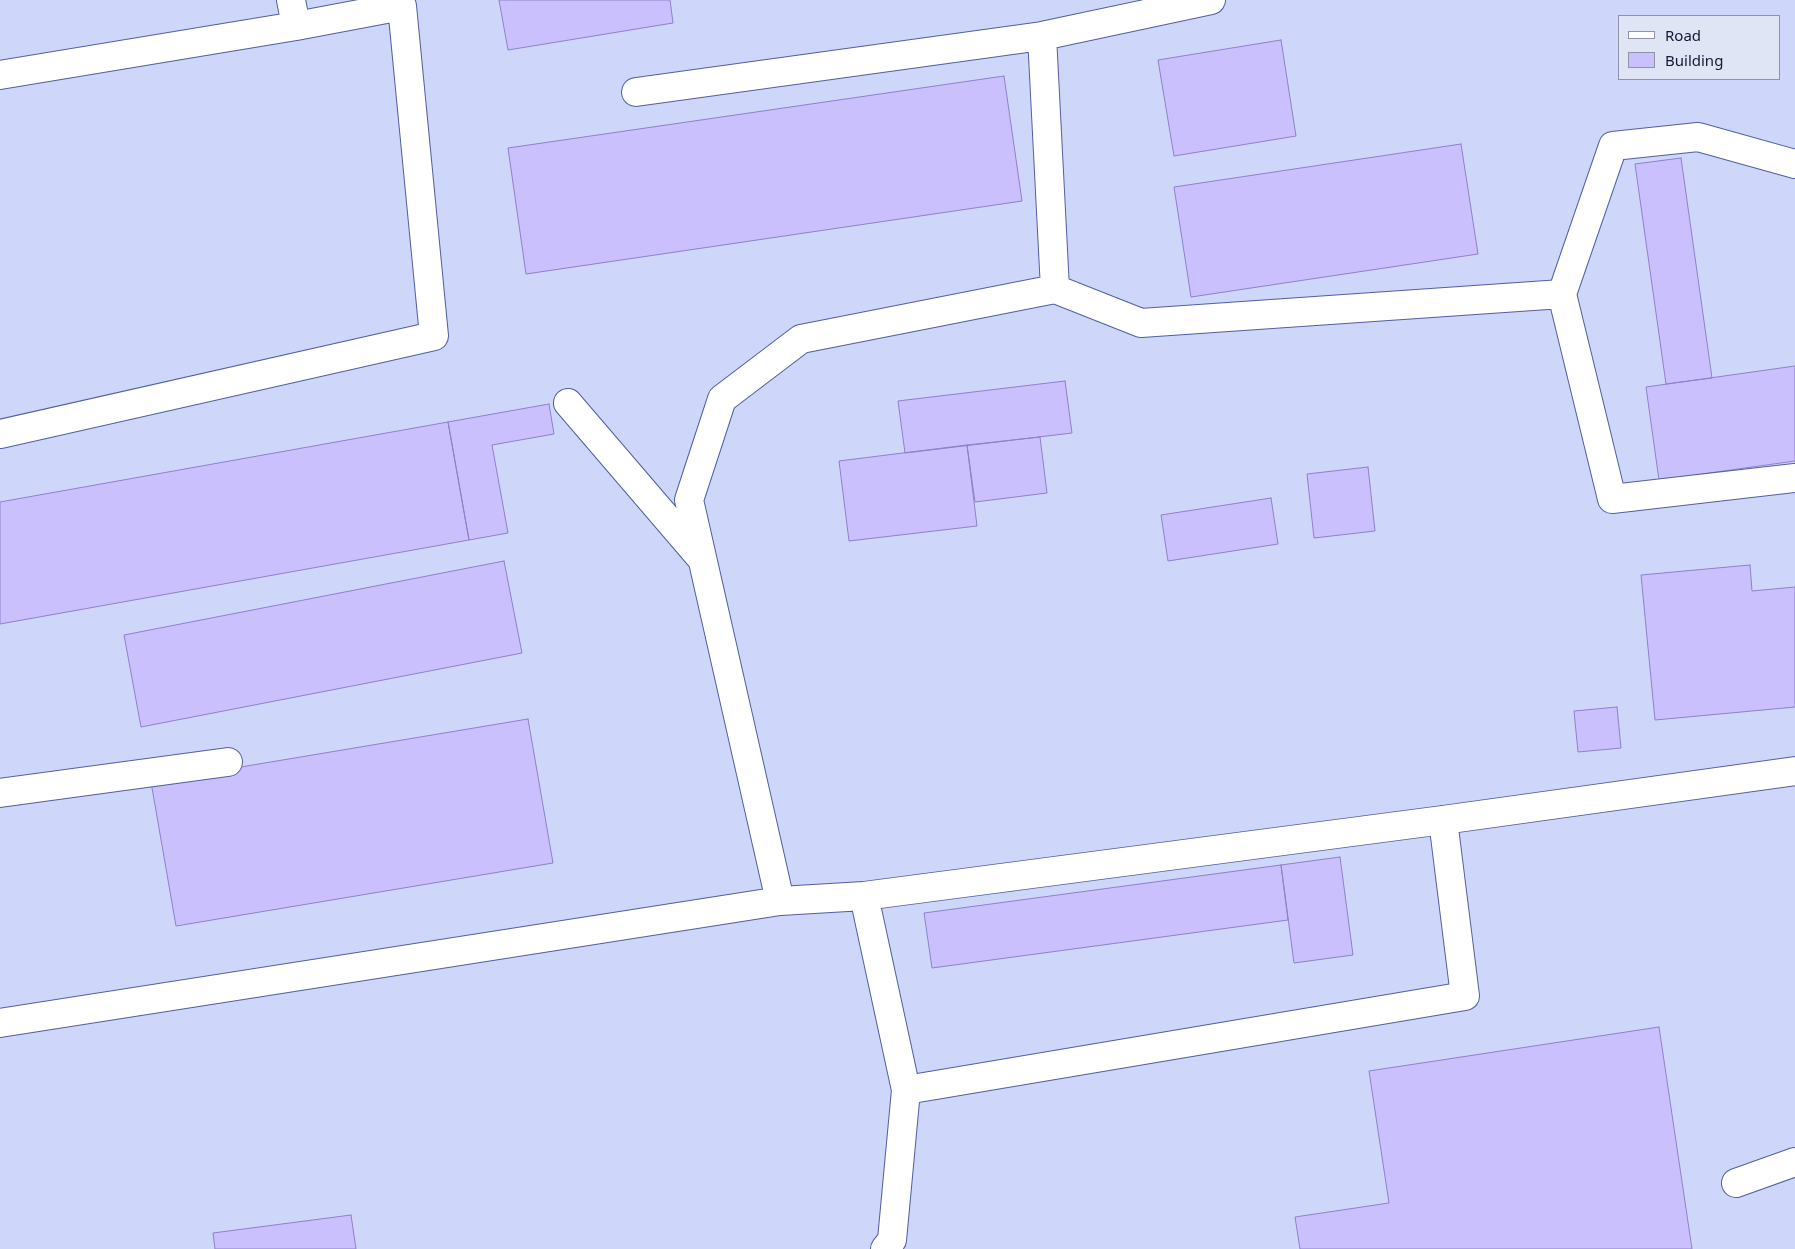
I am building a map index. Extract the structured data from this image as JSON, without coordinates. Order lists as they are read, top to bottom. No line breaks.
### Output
{"legend":["Road","Building"]}
